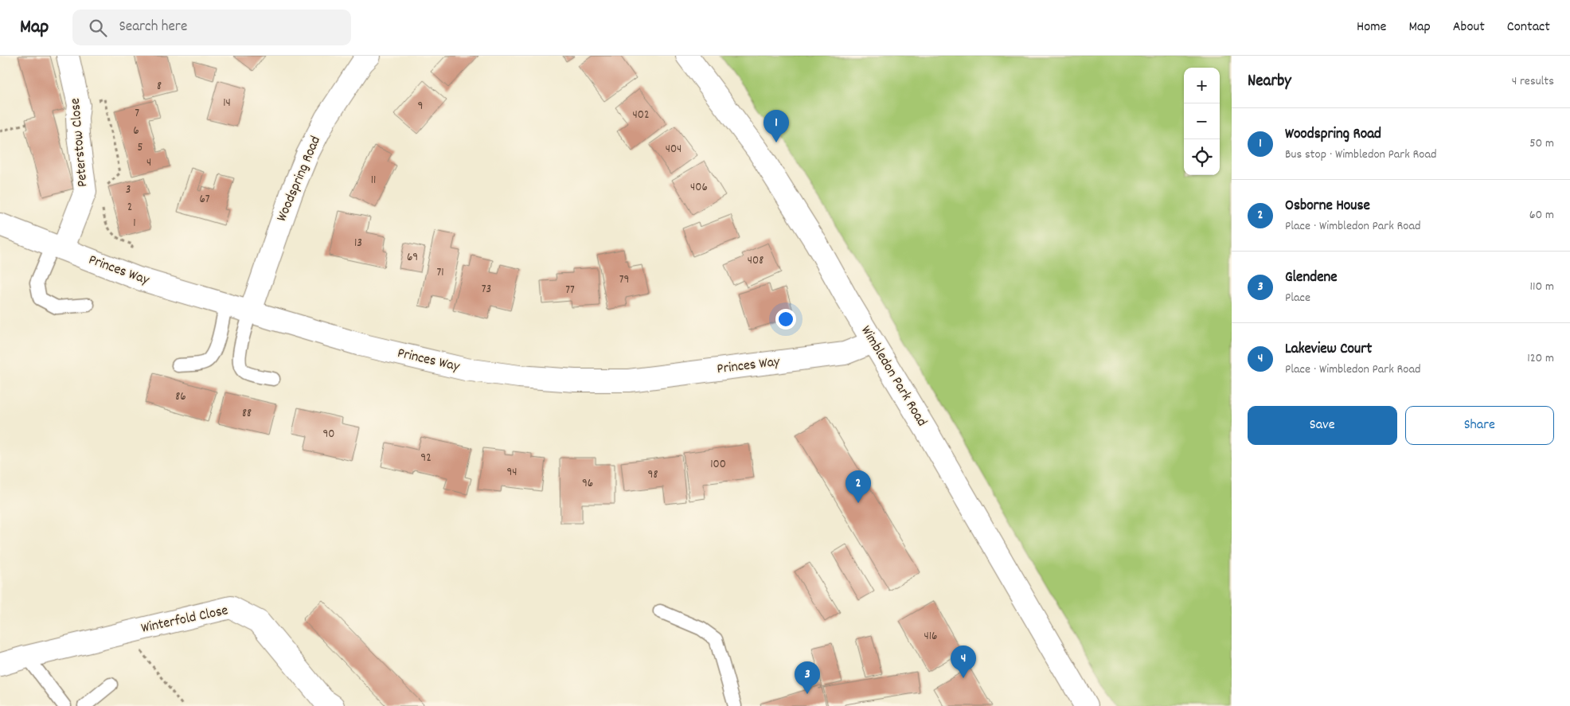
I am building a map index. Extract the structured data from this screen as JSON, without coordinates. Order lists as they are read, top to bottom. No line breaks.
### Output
{"streets":{"street":["Peterstow Close","Woodspring Road","Princes Way","Wimbledon Park Road","Winterfold Close"]},"crossings":[["Peterstow Close","Princes Way"],["Woodspring Road","Princes Way"],["Princes Way","Wimbledon Park Road"]],"house_numbers":["8","14","9","7","402","6","5","404","4","11","406","3","67","2","1","13","69","408","71","79","73","77","86","88","90","92","100","94","98","96","416"],"page":{"header":"Map","search":"Search here","nav":["Home","Map","About","Contact"],"heading":["Nearby","4 results"],"map_buttons":["+","−"],"list":[{"mark":"1","name":"Woodspring Road","note":"Bus stop · Wimbledon Park Road","value":"50 m"},{"mark":"2","name":"Osborne House","note":"Place · Wimbledon Park Road","value":"60 m"},{"mark":"3","name":"Glendene","note":"Place","value":"110 m"},{"mark":"4","name":"Lakeview Court","note":"Place · Wimbledon Park Road","value":"120 m"}],"pins":["1","2","4","3"],"buttons":["Save","Share"]}}
